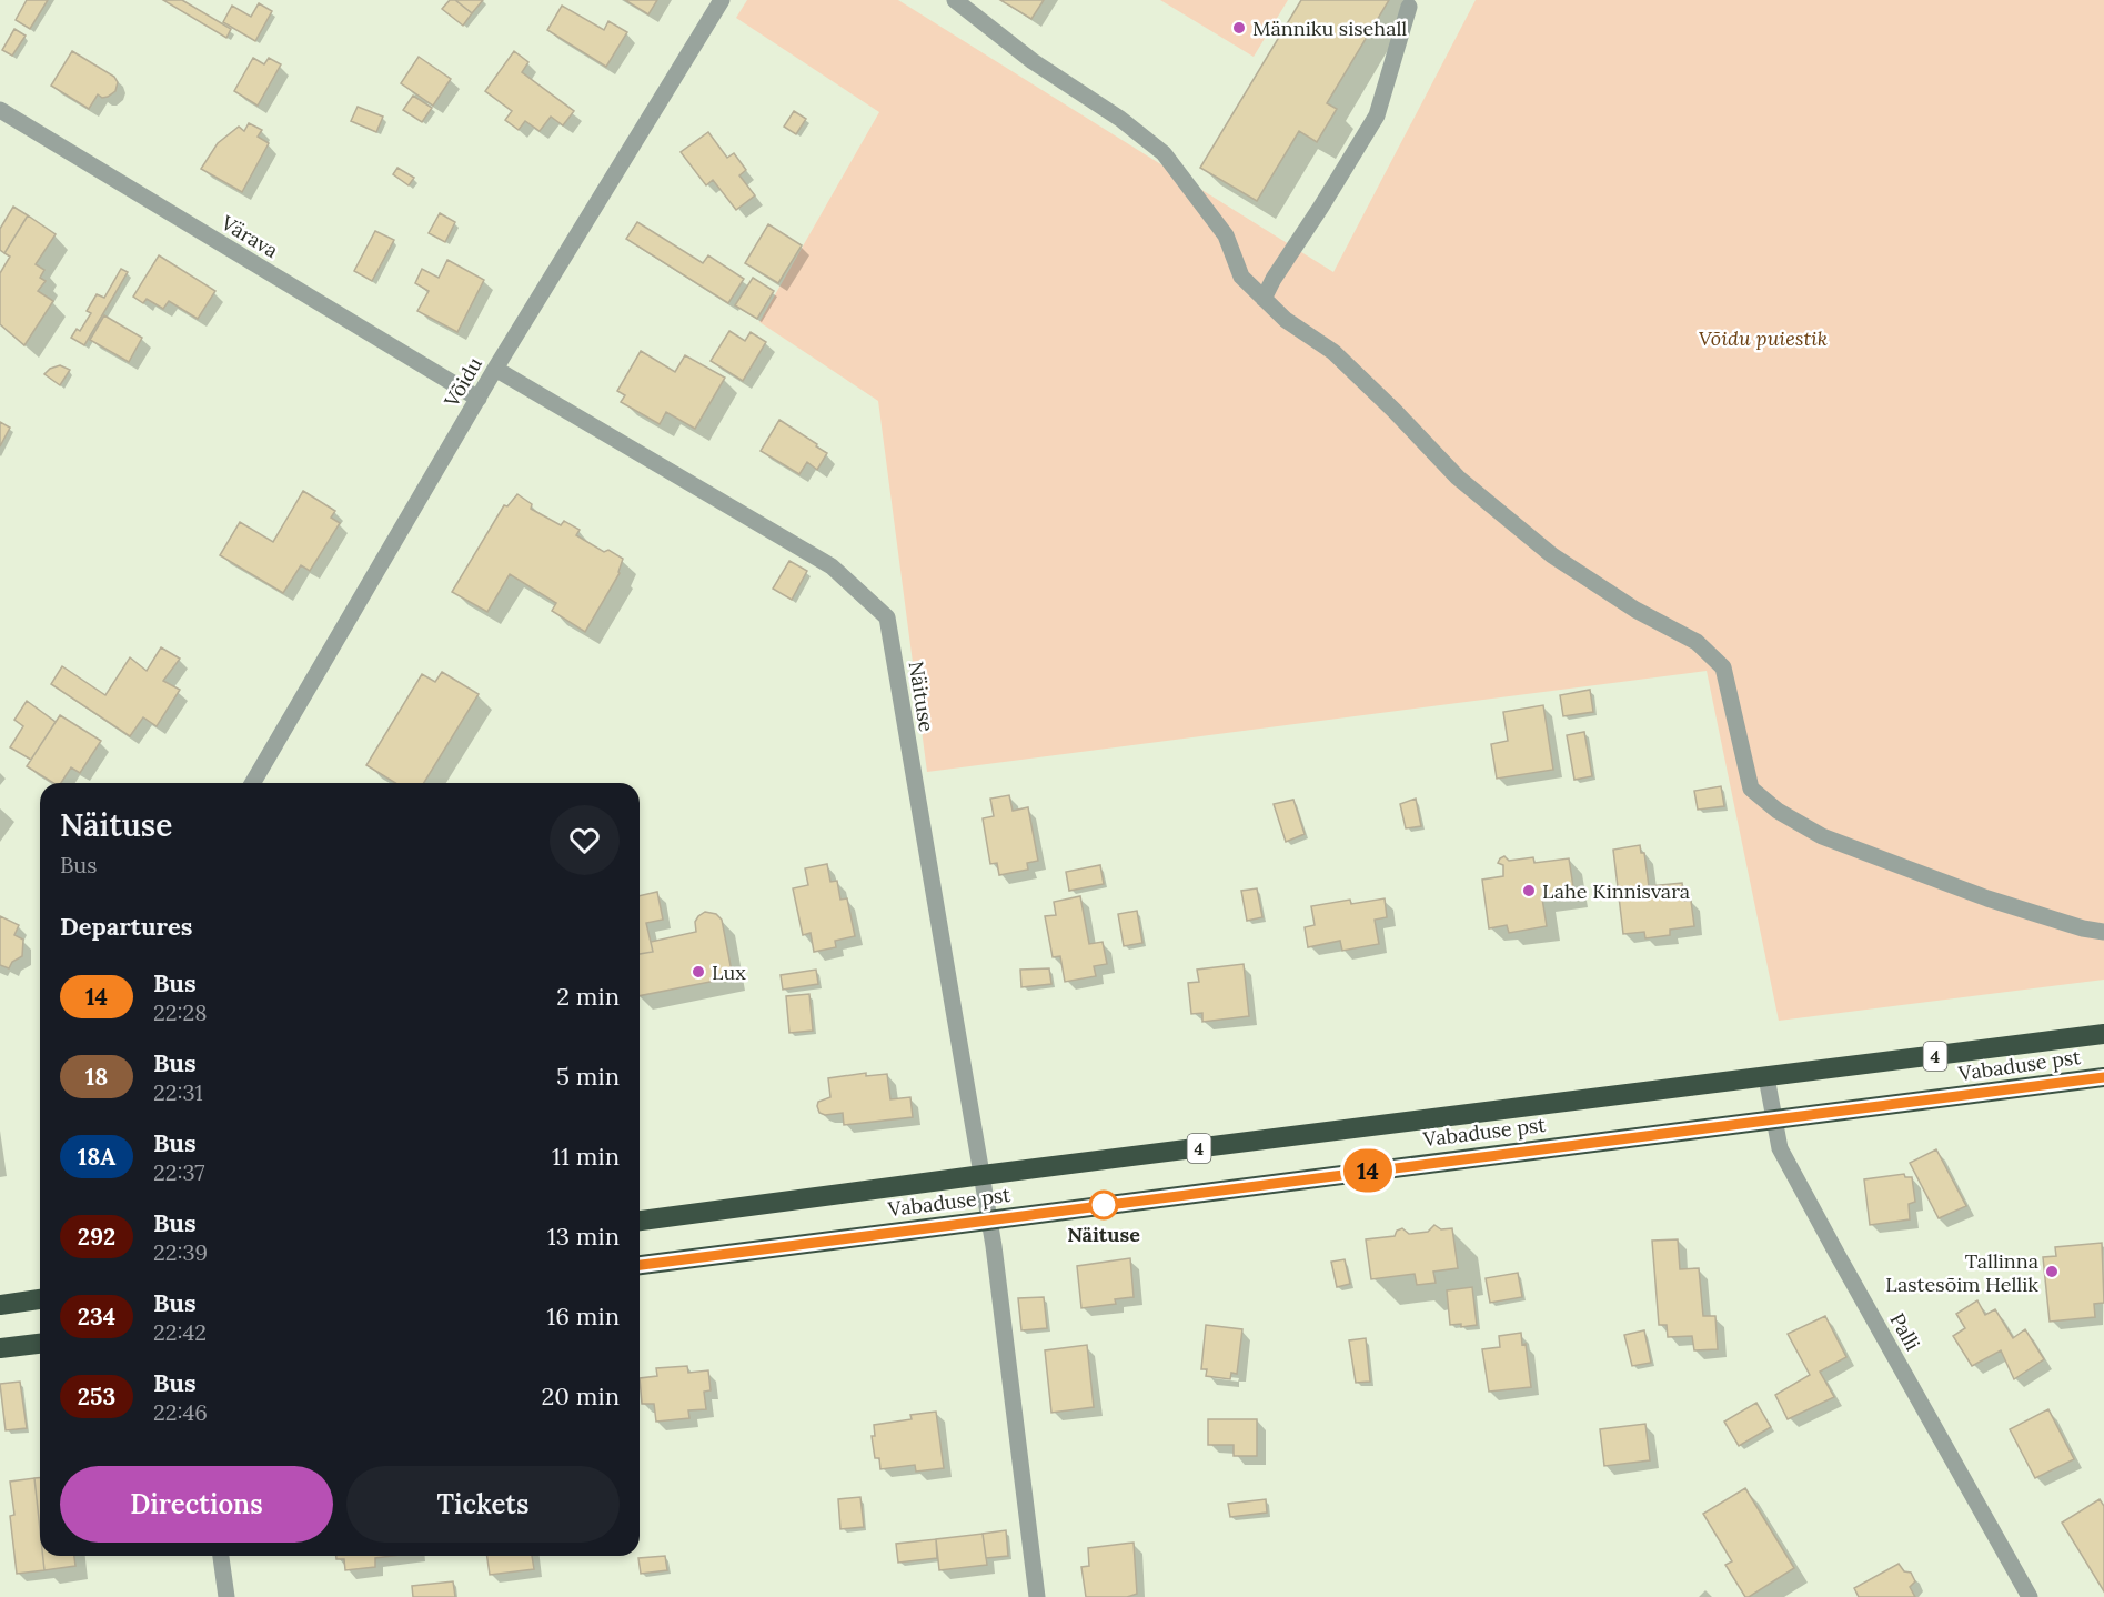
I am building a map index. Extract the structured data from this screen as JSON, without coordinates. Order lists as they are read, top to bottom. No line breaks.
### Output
{"streets":{"highway":["4","Vabaduse pst"],"street":["Värava","Võidu","Näituse","Palli"]},"crossings":[["Värava","Võidu"],["Võidu","Näituse"],["Näituse","Vabaduse pst"],["Vabaduse pst","Palli"]],"parks":["Võidu puiestik"],"places":["Männiku sisehall","Lahe Kinnisvara","Lux","Näituse","Tallinna Lastesõim Hellik"],"lines":["bus line 14"],"page":{"on_map":"14","heading":[["Näituse","Bus"],"Departures"],"list":[{"mark":"14","name":"Bus","note":"22:28","value":"2 min"},{"mark":"18","name":"Bus","note":"22:31","value":"5 min"},{"mark":"18A","name":"Bus","note":"22:37","value":"11 min"},{"mark":"292","name":"Bus","note":"22:39","value":"13 min"},{"mark":"234","name":"Bus","note":"22:42","value":"16 min"},{"mark":"253","name":"Bus","note":"22:46","value":"20 min"}],"buttons":["Directions","Tickets"]}}
